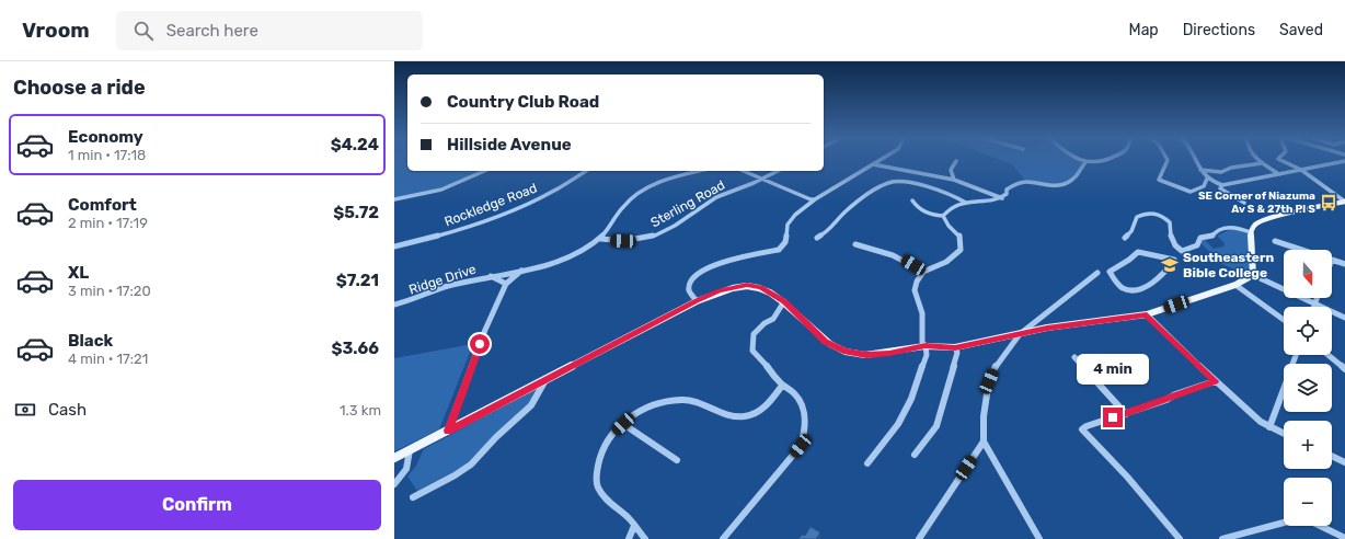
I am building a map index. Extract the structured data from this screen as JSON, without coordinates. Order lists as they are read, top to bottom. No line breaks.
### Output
{"streets":{"street":["Sterling Road","Rockledge Road","Ridge Drive"]},"crossings":[["Sterling Road","Ridge Drive"]],"places":{"bus stop":["SE Corner of Niazuma Av S & 27th Pl S"],"school or university":["Southeastern Bible College"]},"north":"bottom","page":{"header":"Vroom","search":"Search here","nav":["Map","Directions","Saved"],"heading":"Choose a ride","banner":["Country Club Road","Hillside Avenue"],"list":[{"name":"Economy","note":"1 min · 17:18","value":"$4.24"},{"name":"Comfort","note":"2 min · 17:19","value":"$5.72"},{"name":"XL","note":"3 min · 17:20","value":"$7.21"},{"name":"Black","note":"4 min · 17:21","value":"$3.66"}],"map_buttons":["+","−"],"bubble":"4 min","pay":["Cash","1.3 km"],"buttons":"Confirm"}}
